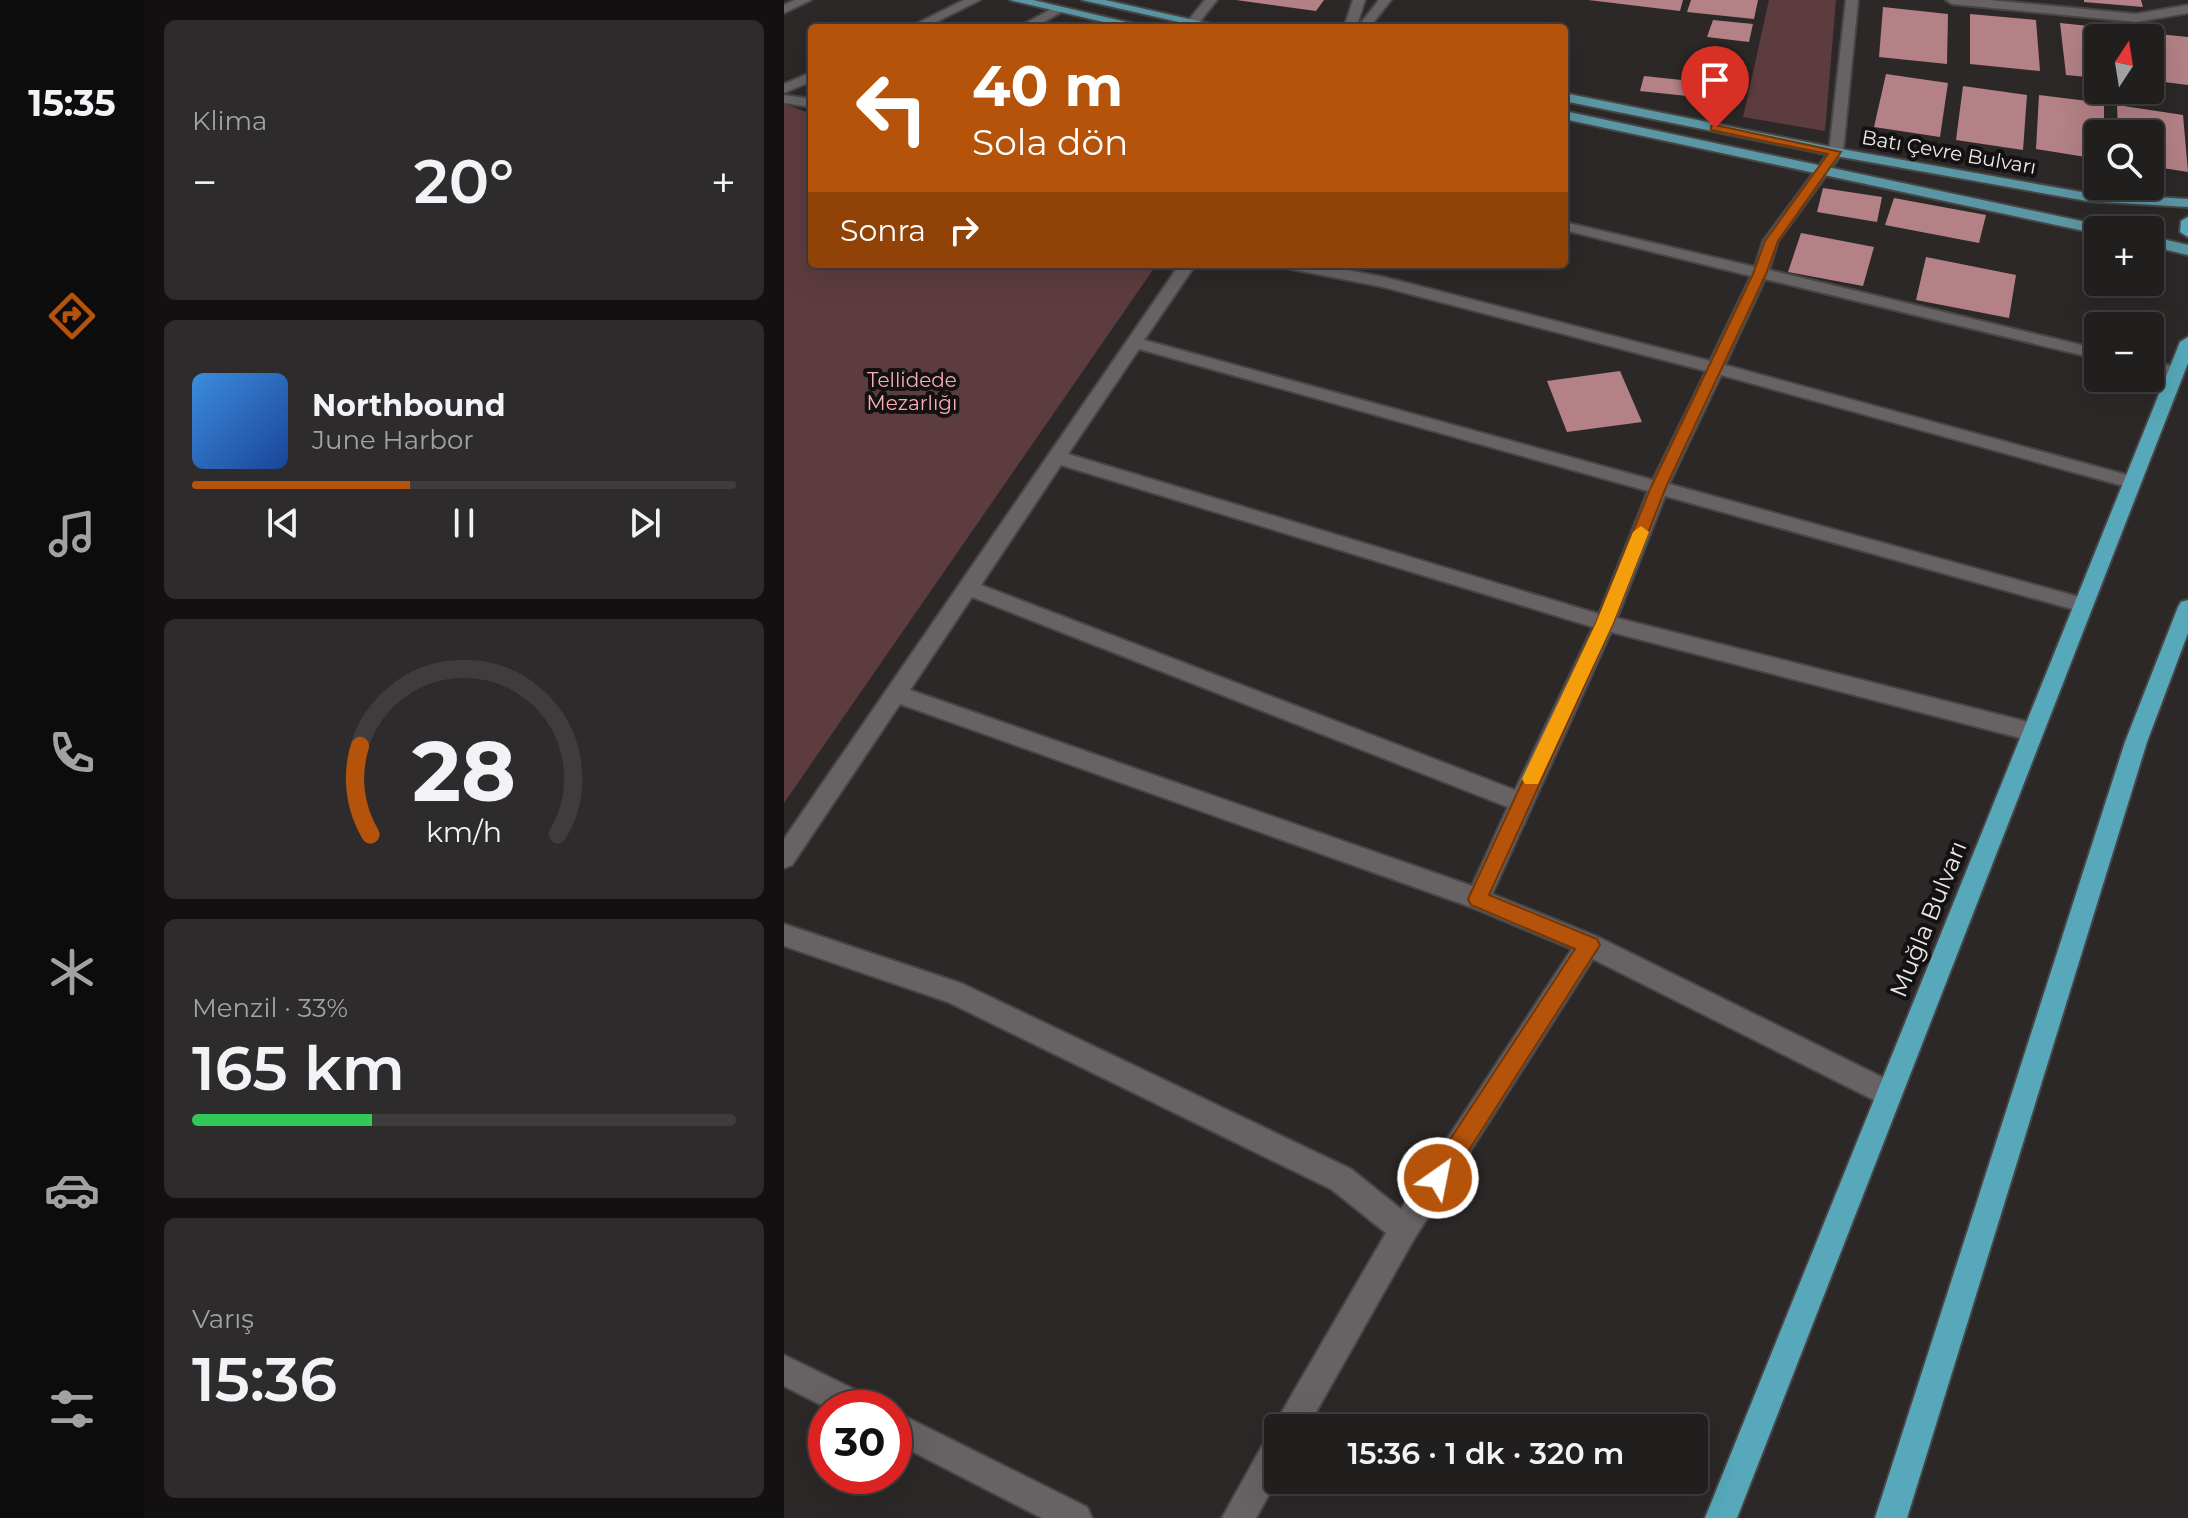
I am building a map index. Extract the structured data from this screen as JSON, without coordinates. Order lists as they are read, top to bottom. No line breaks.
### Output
{"streets":{"highway":["Muğla Bulvarı"],"main road":["Batı Çevre Bulvarı"]},"parks":["Tellidede Mezarlığı"],"north":"top","page":{"tabs":"15:35","tile":["Klima",["Menzil · 33%","165 km"],["Varış","15:36"]],"map_buttons":["+","−"],"turn":["40 m","Sola dön"],"heat":["−","20°","+"],"then":"Sonra","song":["Northbound","June Harbor"],"limit":"30","trip":"15:36 · 1 dk · 320 m","gauge":["28","km/h"]}}
